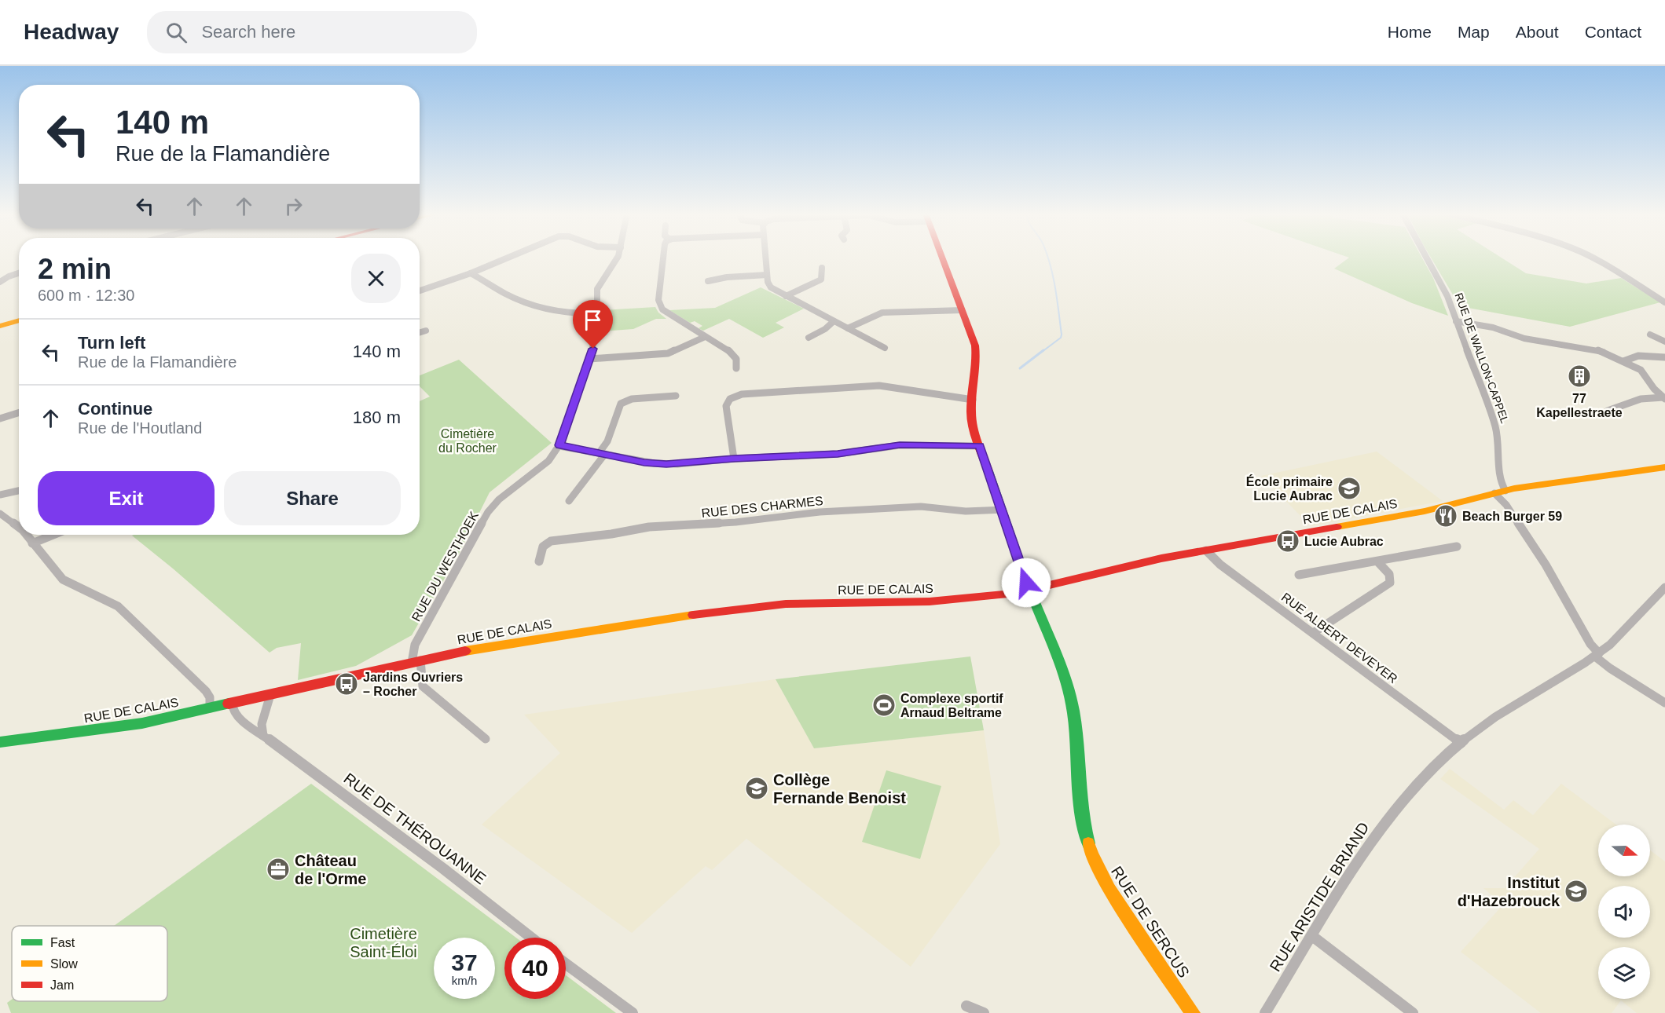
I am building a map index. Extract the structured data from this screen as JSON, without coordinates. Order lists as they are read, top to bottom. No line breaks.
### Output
{"streets":{"street":["RUE DE WALLON-CAPPEL","RUE DES CHARMES","RUE DE CALAIS","RUE DU WESTHOEK","RUE ALBERT DEVEYER","RUE DE THÉROUANNE","RUE ARISTIDE BRIAND","RUE DE SERCUS"]},"crossings":[["RUE DE WALLON-CAPPEL","RUE DE CALAIS"],["RUE DE CALAIS","RUE DU WESTHOEK"],["RUE DE CALAIS","RUE ALBERT DEVEYER"],["RUE DE CALAIS","RUE DE THÉROUANNE"],["RUE DE CALAIS","RUE DE SERCUS"],["RUE ALBERT DEVEYER","RUE ARISTIDE BRIAND"]],"parks":["Cimetière du Rocher","Cimetière Saint-Éloi"],"places":{"building":["77 Kapellestraete"],"school or university":["École primaire Lucie Aubrac","Collège Fernande Benoist","Institut d'Hazebrouck"],"restaurant":["Beach Burger 59"],"bus stop":["Lucie Aubrac","Jardins Ouvriers – Rocher"],"sports":["Complexe sportif Arnaud Beltrame"],"office":["Château de l'Orme"]},"legend":["Fast","Slow","Jam"],"north":"right","page":{"header":"Headway","search":"Search here","nav":["Home","Map","About","Contact"],"turn":["140 m","Rue de la Flamandière"],"heading":["2 min","600 m · 12:30"],"list":[{"name":"Turn left","note":"Rue de la Flamandière","value":"140 m"},{"name":"Continue","note":"Rue de l'Houtland","value":"180 m"}],"buttons":["Exit","Share"],"speed":"37 km/h","limit":"40"}}
